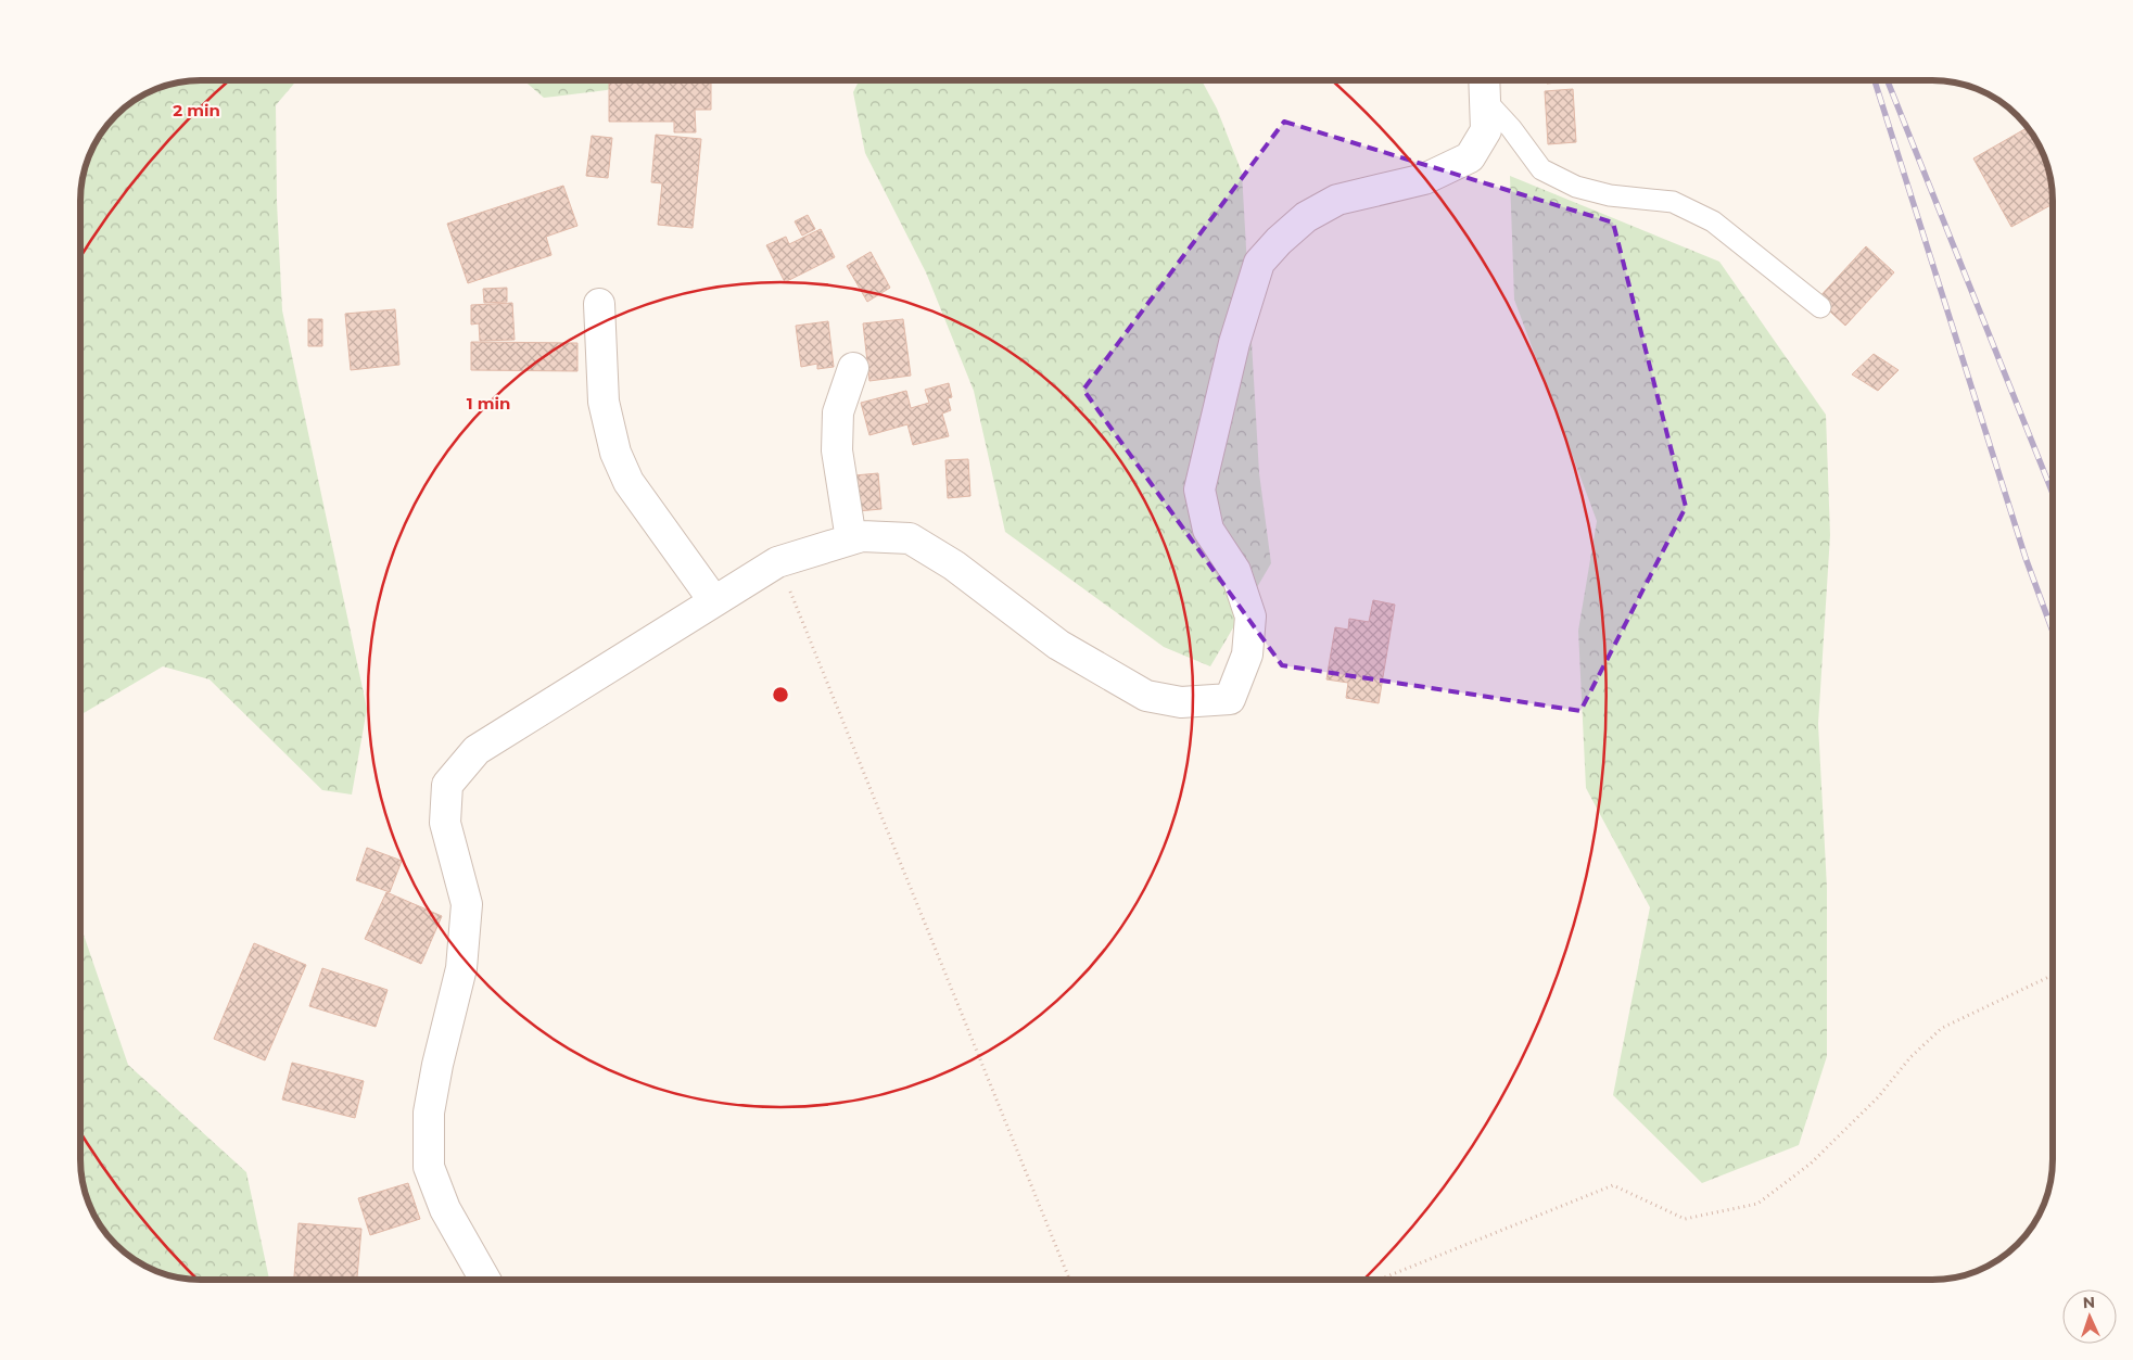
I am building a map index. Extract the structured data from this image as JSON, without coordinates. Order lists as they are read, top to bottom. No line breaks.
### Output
{"north":"top","rings":["2 min","1 min"]}
